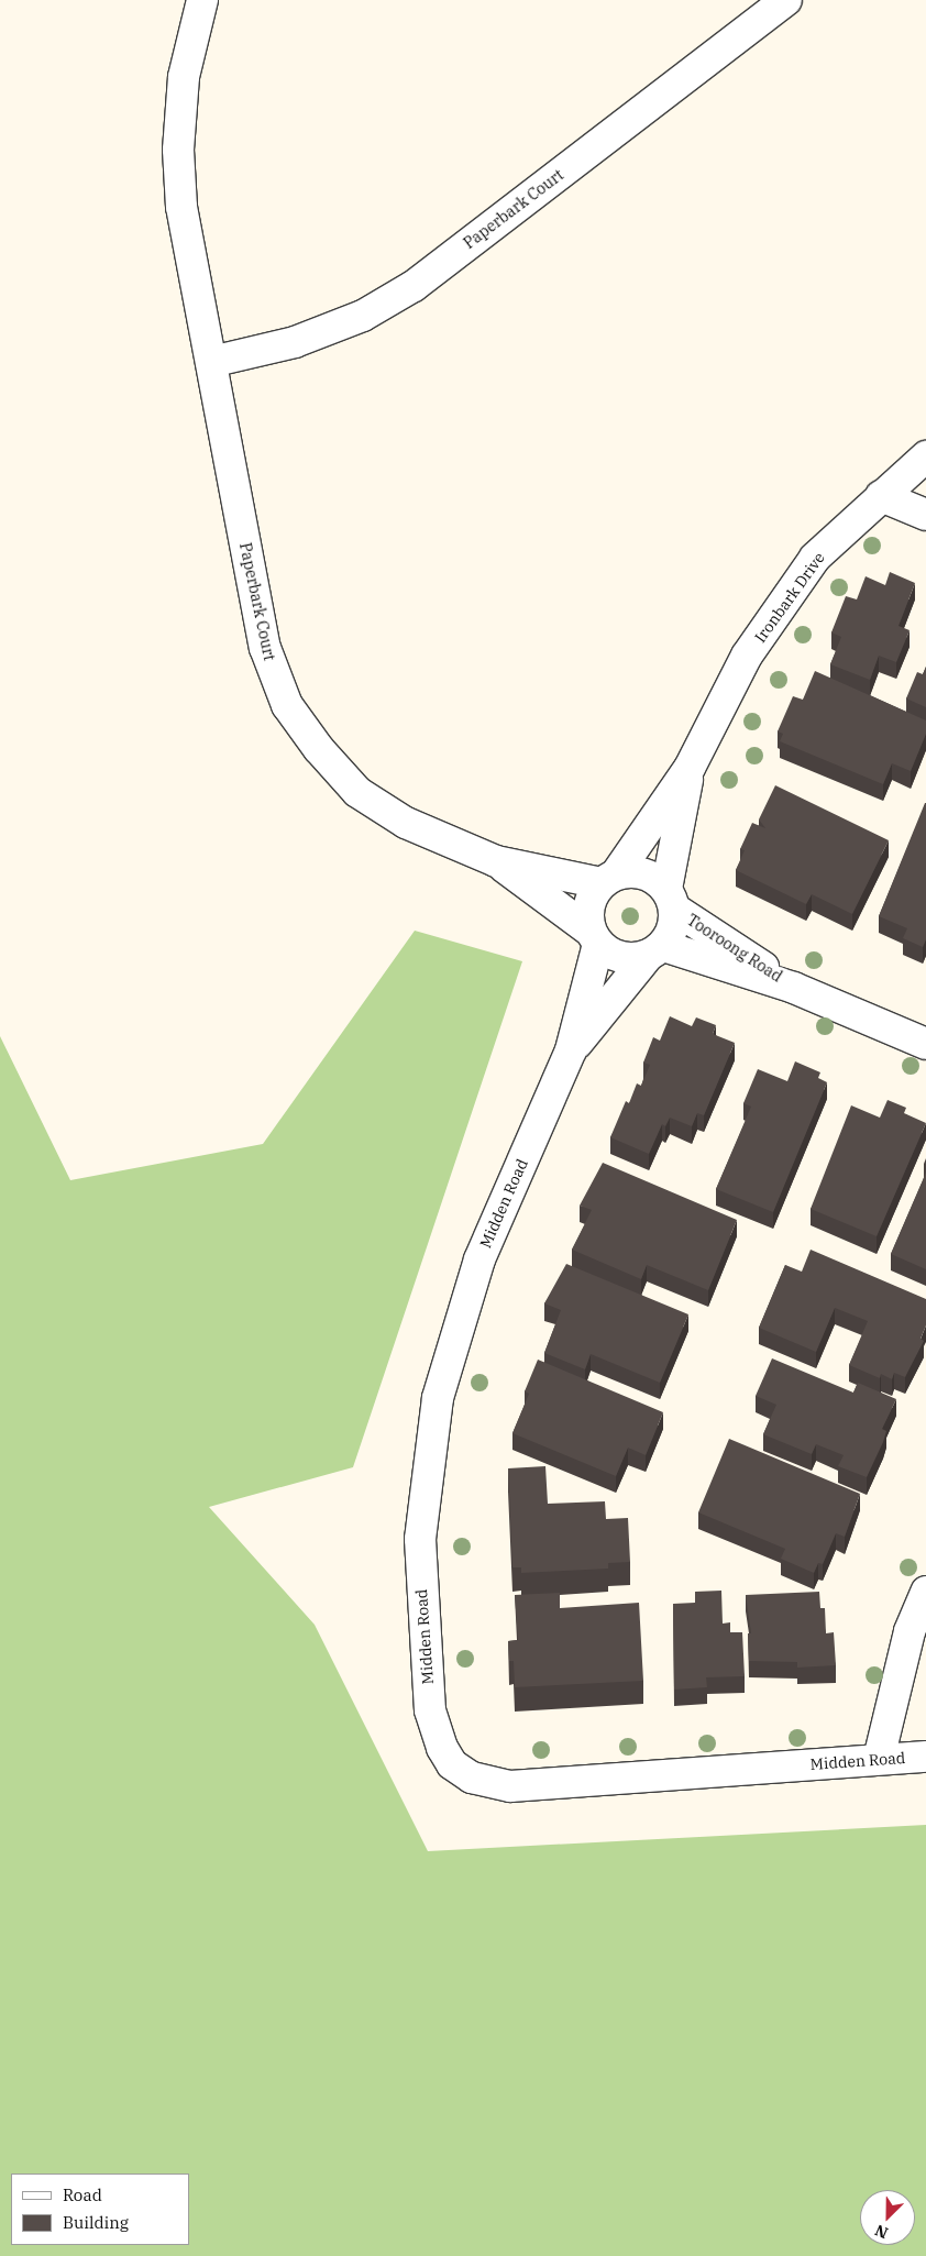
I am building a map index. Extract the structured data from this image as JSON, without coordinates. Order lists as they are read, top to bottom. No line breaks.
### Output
{"streets":{"street":["Paperbark Court","Ironbark Drive","Tooroong Road","Midden Road"]},"crossings":[["Paperbark Court","Ironbark Drive"],["Paperbark Court","Tooroong Road"],["Paperbark Court","Midden Road"],["Ironbark Drive","Tooroong Road"],["Ironbark Drive","Midden Road"],["Tooroong Road","Midden Road"]],"legend":["Road","Building"],"north":"bottom left"}
